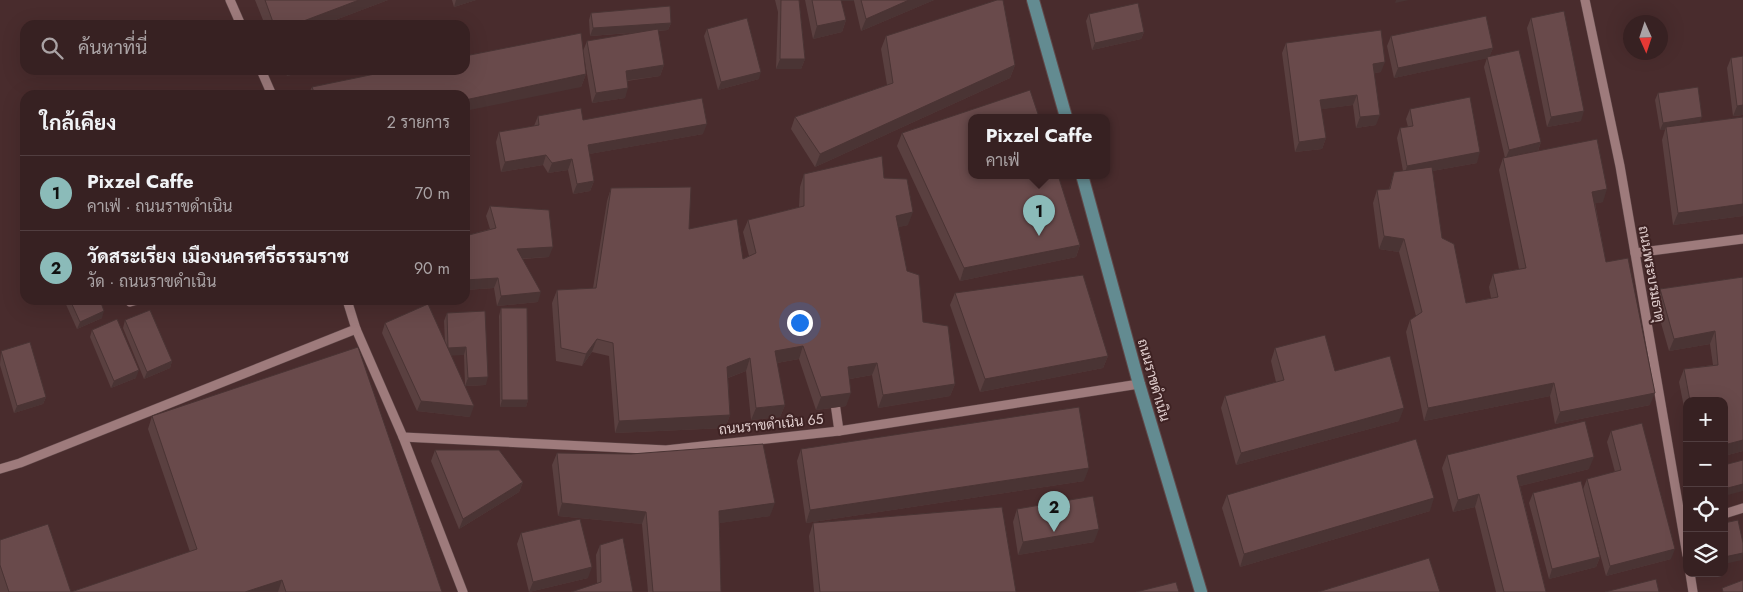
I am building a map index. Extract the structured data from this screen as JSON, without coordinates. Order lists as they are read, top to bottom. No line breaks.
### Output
{"streets":{"main road":["ถนนราขดำเนิน"],"street":["ถนนพระบรมธาตุ","ถนนราขดำเนิน 65"]},"crossings":[["ถนนราขดำเนิน","ถนนราขดำเนิน 65"]],"north":"bottom","page":{"search":"ค้นหาที่นี่","heading":["ใกล้เคียง","2 รายการ"],"popup":["Pixzel Caffe","คาเฟ่"],"list":[{"mark":"1","name":"Pixzel Caffe","note":"คาเฟ่ · ถนนราขดำเนิน","value":"70 m"},{"mark":"2","name":"วัดสระเรียง เมืองนครศรีธรรมราช","note":"วัด · ถนนราขดำเนิน","value":"90 m"}],"pins":["1","2"],"map_buttons":["+","−"]}}
